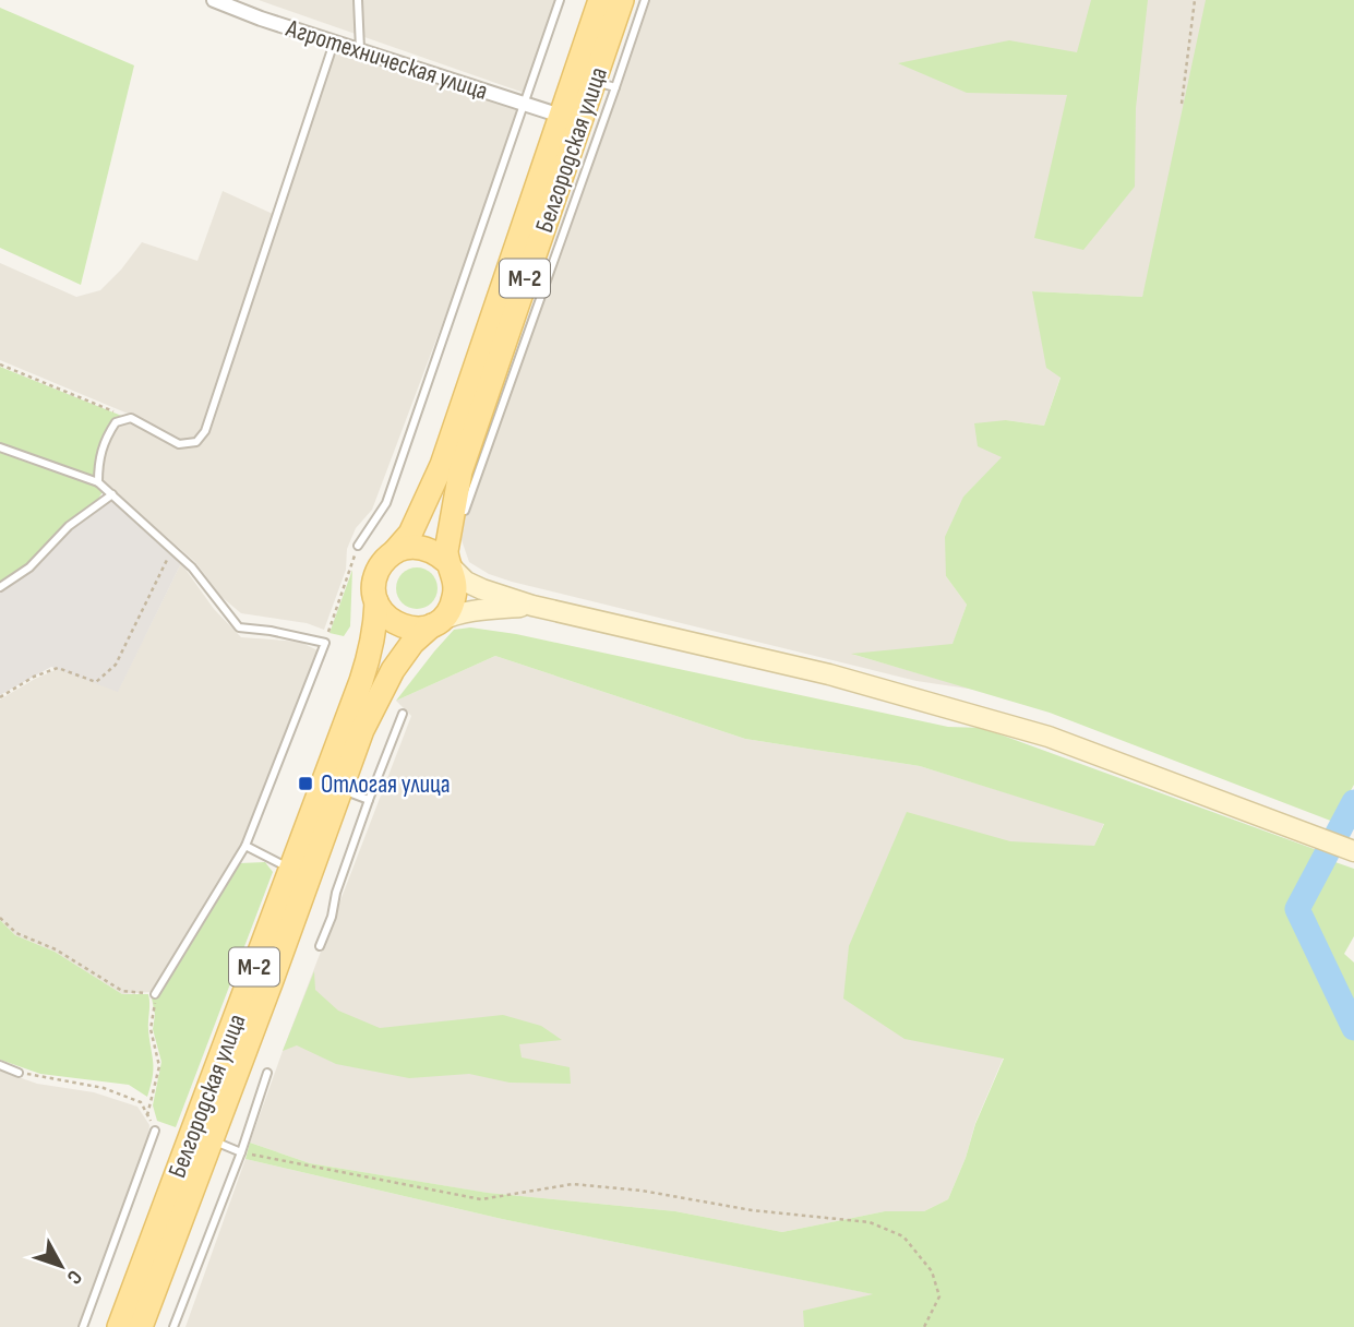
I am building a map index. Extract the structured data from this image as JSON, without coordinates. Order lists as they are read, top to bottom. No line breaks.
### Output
{"streets":{"main road":["Белгородская улица","М-2"],"street":["Агротехническая улица"]},"crossings":[["Агротехническая улица","Белгородская улица"],["Белгородская улица","М-2"]],"places":{"transit":["Отлогая улица"]},"north":"bottom right"}
